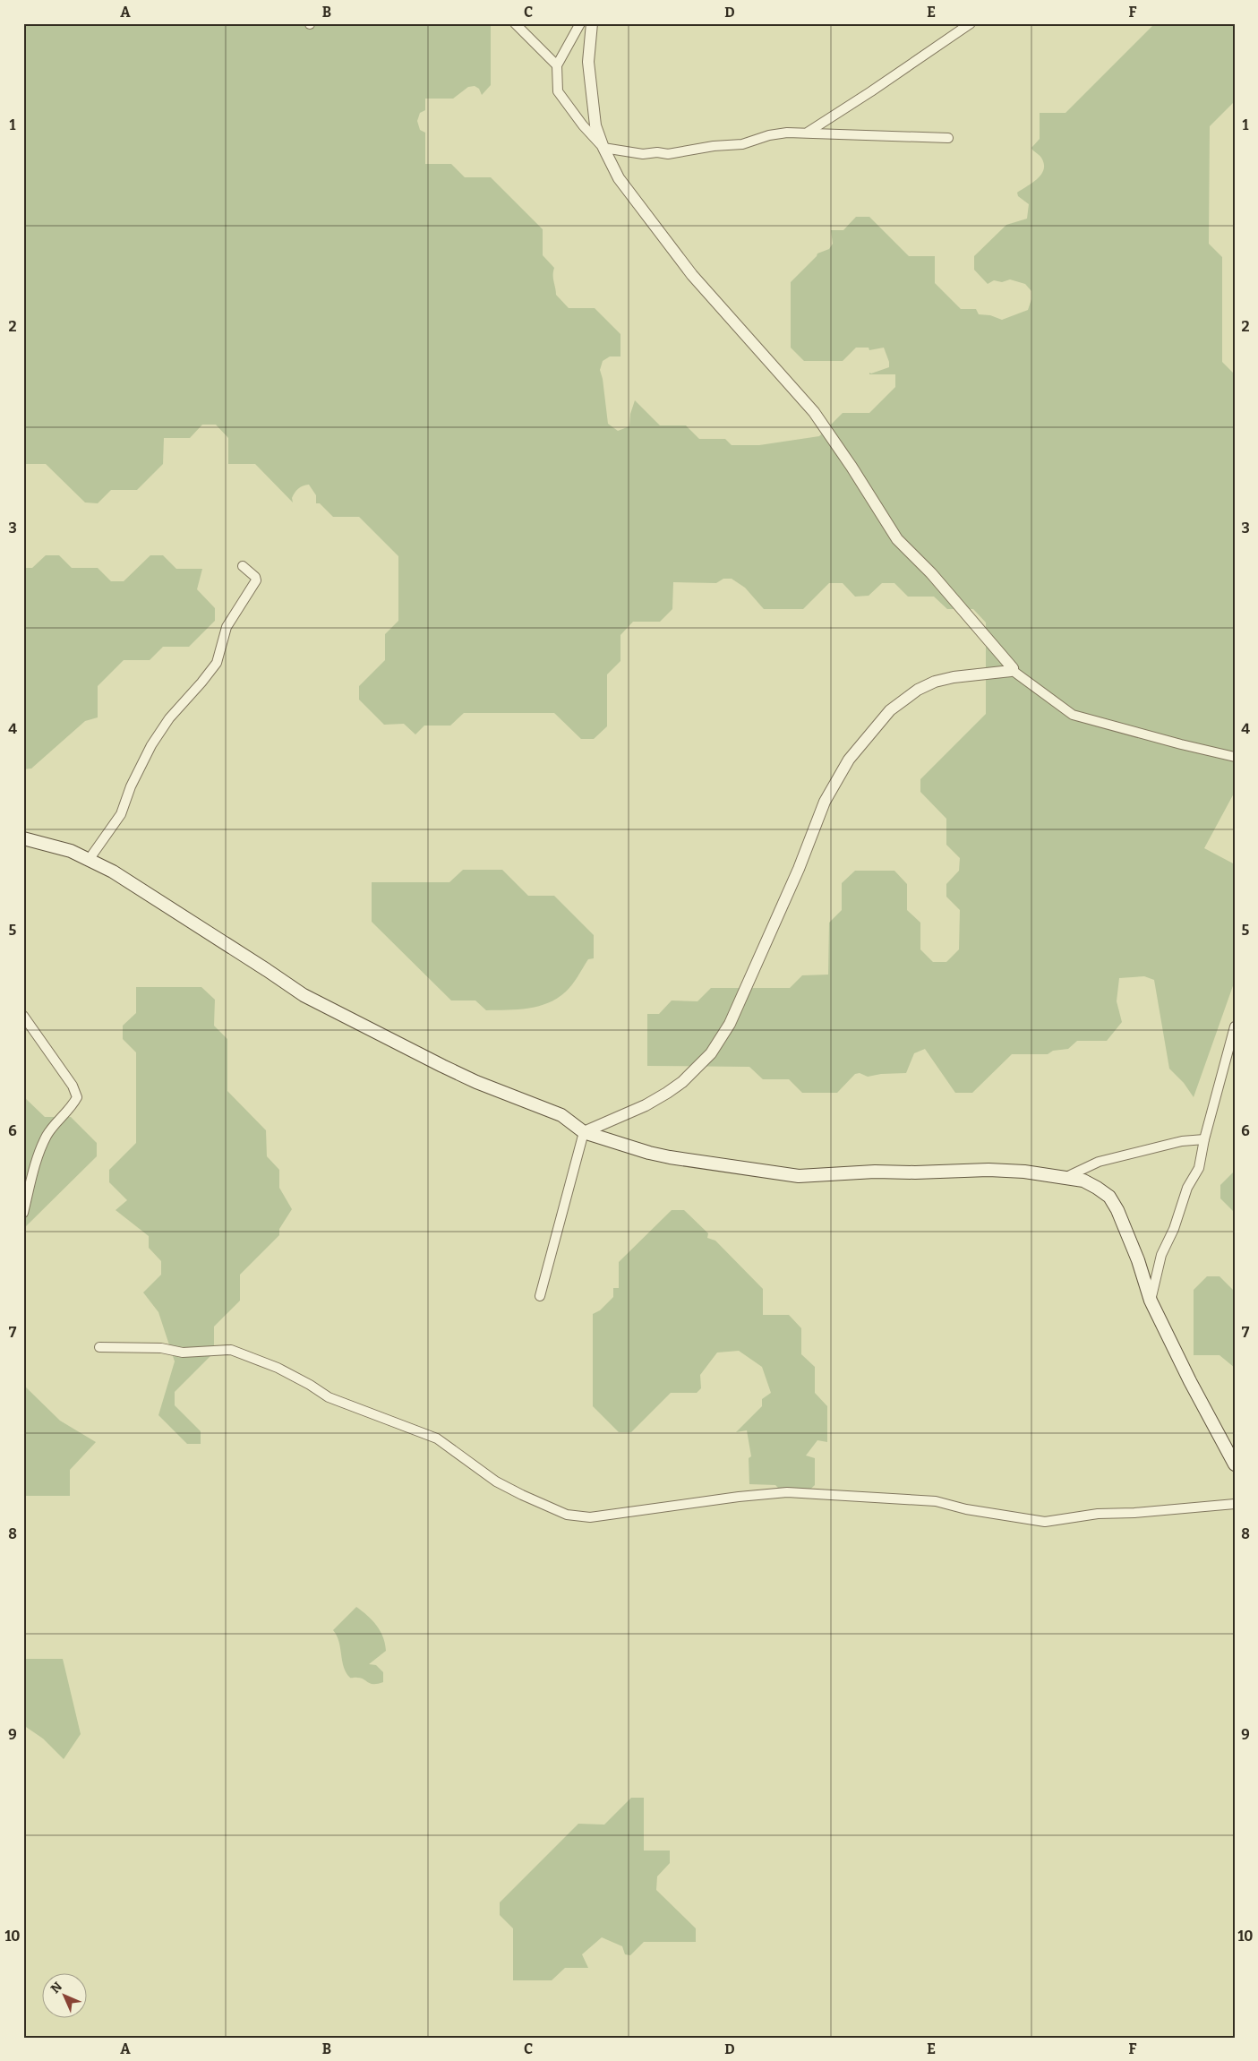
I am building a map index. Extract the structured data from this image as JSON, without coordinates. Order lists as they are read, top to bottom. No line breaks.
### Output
{"north":"top left","grid":{"columns":["A","B","C","D","E","F"],"rows":["1","2","3","4","5","6","7","8","9","10"]}}
